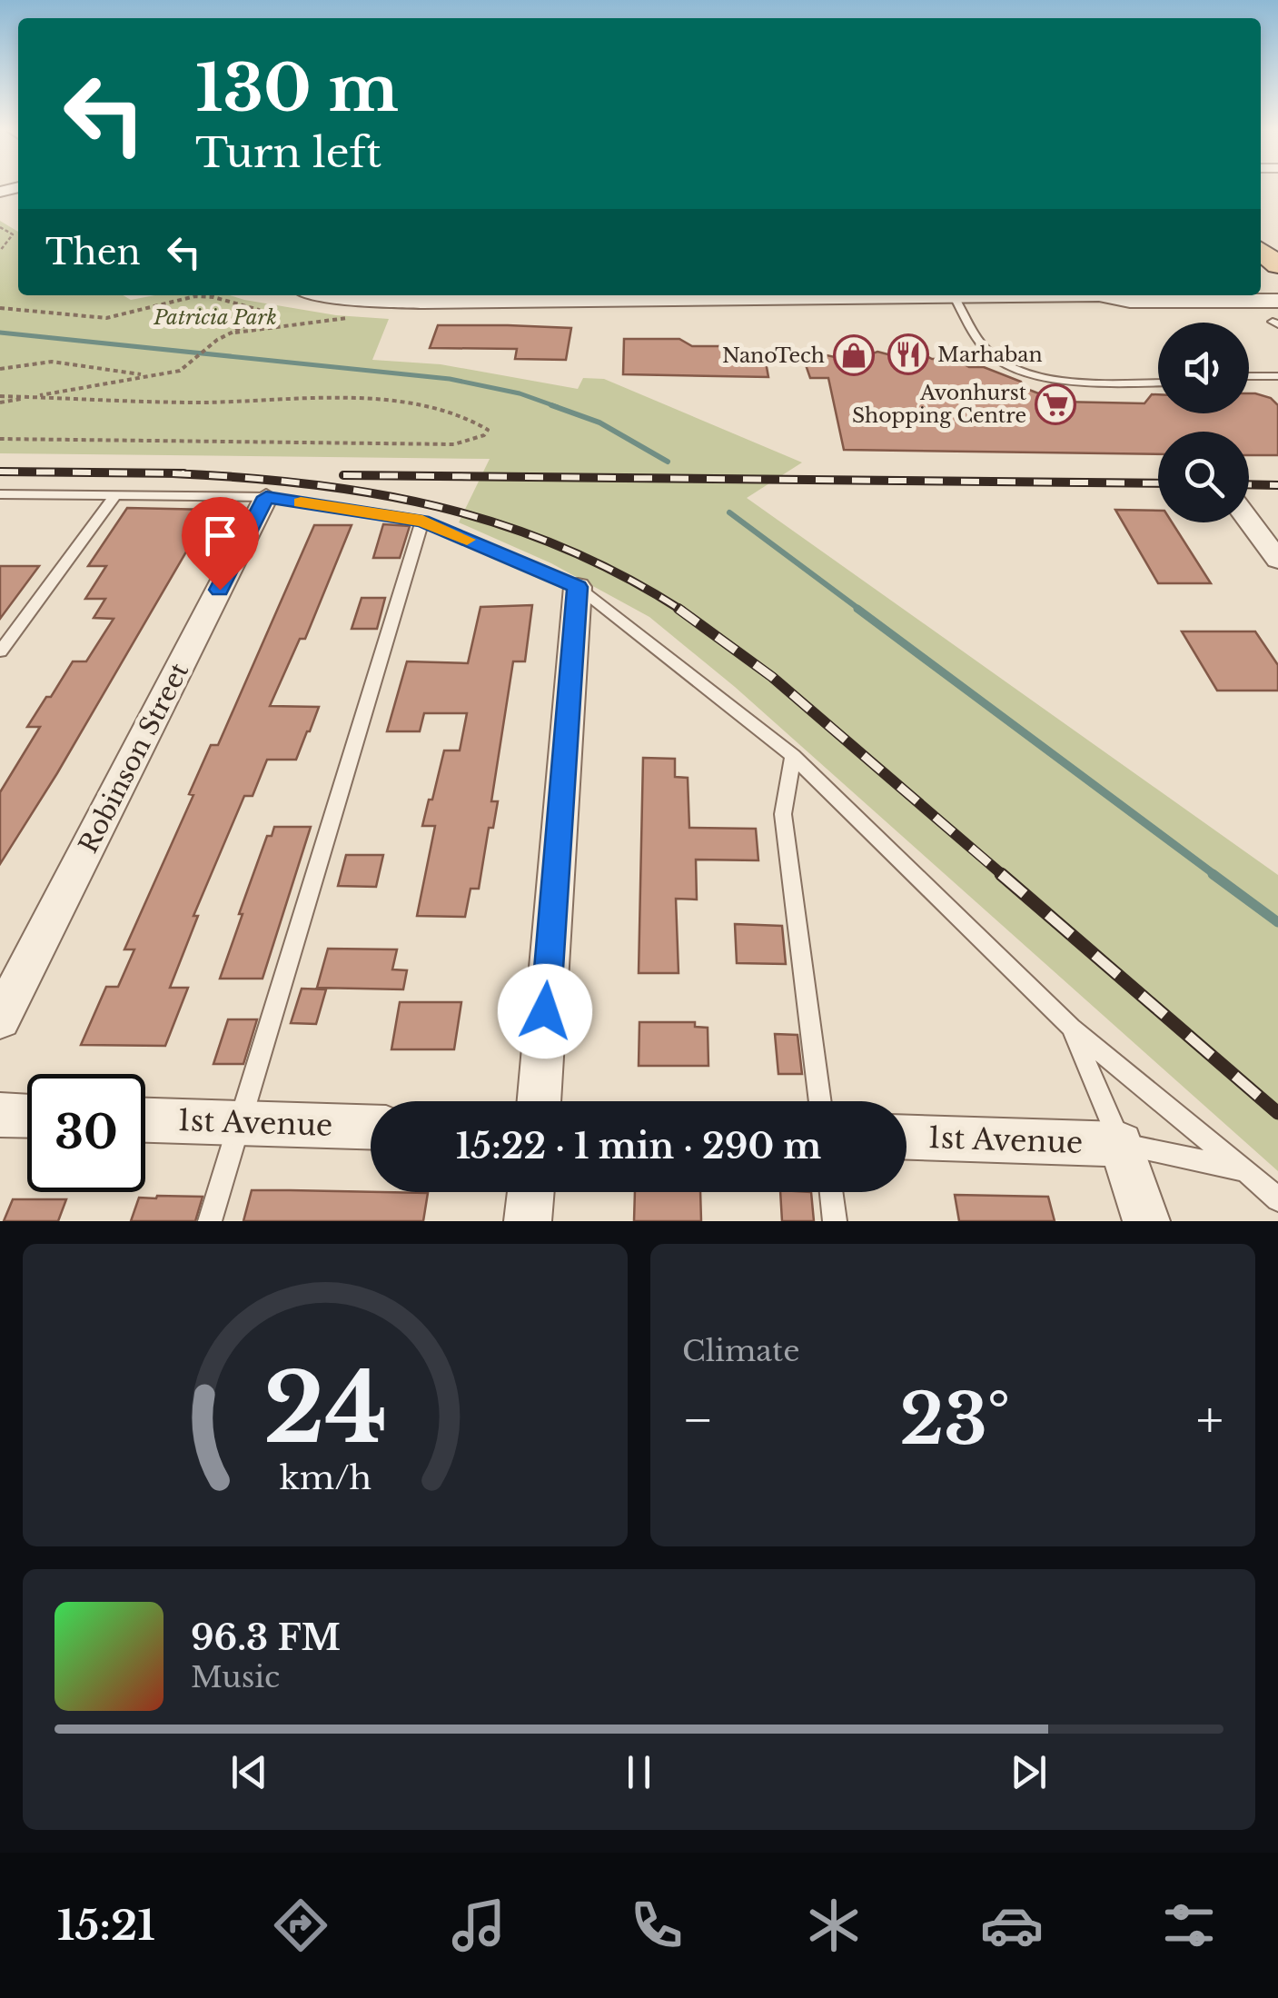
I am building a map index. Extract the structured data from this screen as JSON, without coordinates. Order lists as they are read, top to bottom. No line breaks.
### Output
{"streets":{"street":["Robinson Street","1st Avenue"]},"parks":["Patricia Park"],"places":{"restaurant":["Marhaban"],"shop":["NanoTech"],"supermarket":["Avonhurst Shopping Centre"]},"page":{"turn":["130 m","Turn left"],"then":"Then","limit":"30","trip":"15:22 · 1 min · 290 m","tile":"Climate","heat":["−","23°","+"],"song":["96.3 FM","Music"],"tabs":"15:21","gauge":["24","km/h"]}}
